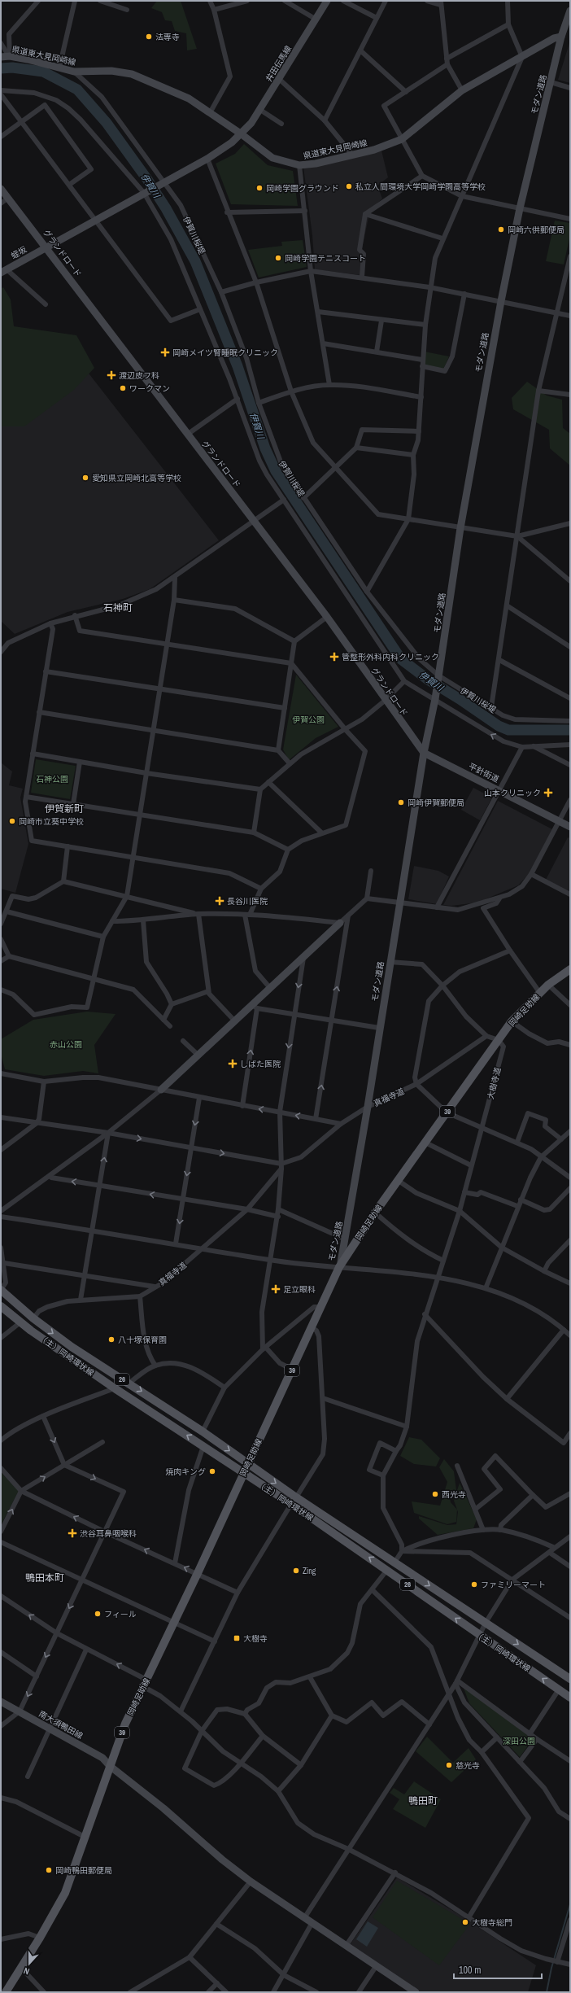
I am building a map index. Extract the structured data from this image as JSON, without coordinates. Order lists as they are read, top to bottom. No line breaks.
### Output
{"streets":{"main road":["岡崎足助線","39","（主）岡崎環状線","26"],"street":["県道東大見岡崎線","井田伝馬線","モダン道路","伊賀川桜堤","蛭坂","グランドロード","平針街道","大樹寺道","真福寺道","南大須鴨田線"]},"crossings":[["県道東大見岡崎線","井田伝馬線"],["県道東大見岡崎線","モダン道路"],["県道東大見岡崎線","伊賀川桜堤"],["県道東大見岡崎線","蛭坂"],["井田伝馬線","蛭坂"],["モダン道路","伊賀川桜堤"],["モダン道路","グランドロード"],["モダン道路","平針街道"],["モダン道路","岡崎足助線"],["モダン道路","真福寺道"],["伊賀川桜堤","蛭坂"],["蛭坂","グランドロード"],["グランドロード","平針街道"],["岡崎足助線","大樹寺道"],["岡崎足助線","（主）岡崎環状線"],["岡崎足助線","南大須鴨田線"],["真福寺道","（主）岡崎環状線"]],"districts":["石神町","伊賀新町","鴨田本町","鴨田町"],"water":["伊賀川"],"parks":["伊賀公園","石神公園","赤山公園","深田公園"],"places":{"other":["法専寺","私立人間環境大学岡崎学園高等学校","岡崎学園グラウンド","岡崎六供郵便局","岡崎学園テニスコート","ワークマン","愛知県立岡崎北高等学校","岡崎伊賀郵便局","岡崎市立葵中学校","八十塚保育園","焼肉キング","西光寺","Zing","ファミリーマート","フィール","慈光寺","岡崎鴨田郵便局","大樹寺総門"],"health":["岡崎メイツ腎睡眠クリニック","渡辺皮フ科","管整形外科内科クリニック","山本クリニック","長谷川医院","しばた医院","足立眼科","渋谷耳鼻咽喉科"],"transit":["大樹寺"]},"scale_bar":"100 m","north":"bottom"}
